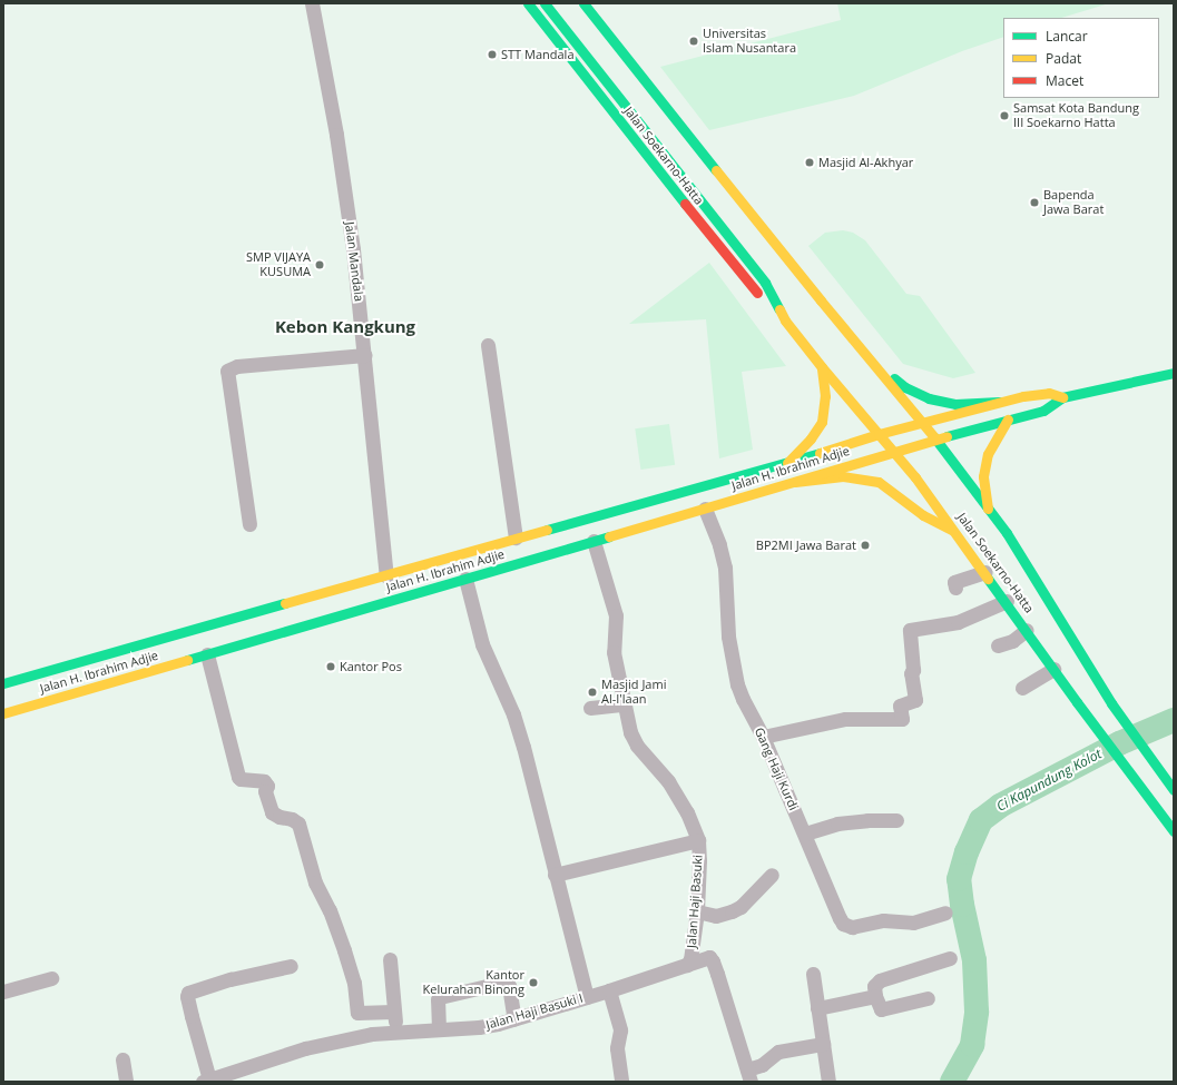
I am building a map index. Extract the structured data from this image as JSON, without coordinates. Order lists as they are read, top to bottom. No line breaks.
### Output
{"streets":{"main road":["Jalan Soekarno-Hatta","Jalan H. Ibrahim Adjie"],"street":["Jalan Mandala","Gang Haji Kurdi","Jalan Haji Basuki","Jalan Haji Basuki I"]},"crossings":[["Jalan Soekarno-Hatta","Jalan H. Ibrahim Adjie"],["Jalan Mandala","Jalan H. Ibrahim Adjie"],["Jalan H. Ibrahim Adjie","Gang Haji Kurdi"],["Jalan H. Ibrahim Adjie","Jalan Haji Basuki"],["Jalan Haji Basuki","Jalan Haji Basuki I"]],"districts":["Kebon Kangkung"],"water":["Ci Kapundung Kolot"],"places":["Universitas Islam Nusantara","STT Mandala","Samsat Kota Bandung III Soekarno Hatta","Masjid Al-Akhyar","Bapenda Jawa Barat","SMP VIJAYA KUSUMA","BP2MI Jawa Barat","Kantor Pos","Masjid Jami Al-I'laan","Kantor Kelurahan Binong"],"legend":["Lancar","Padat","Macet"]}
